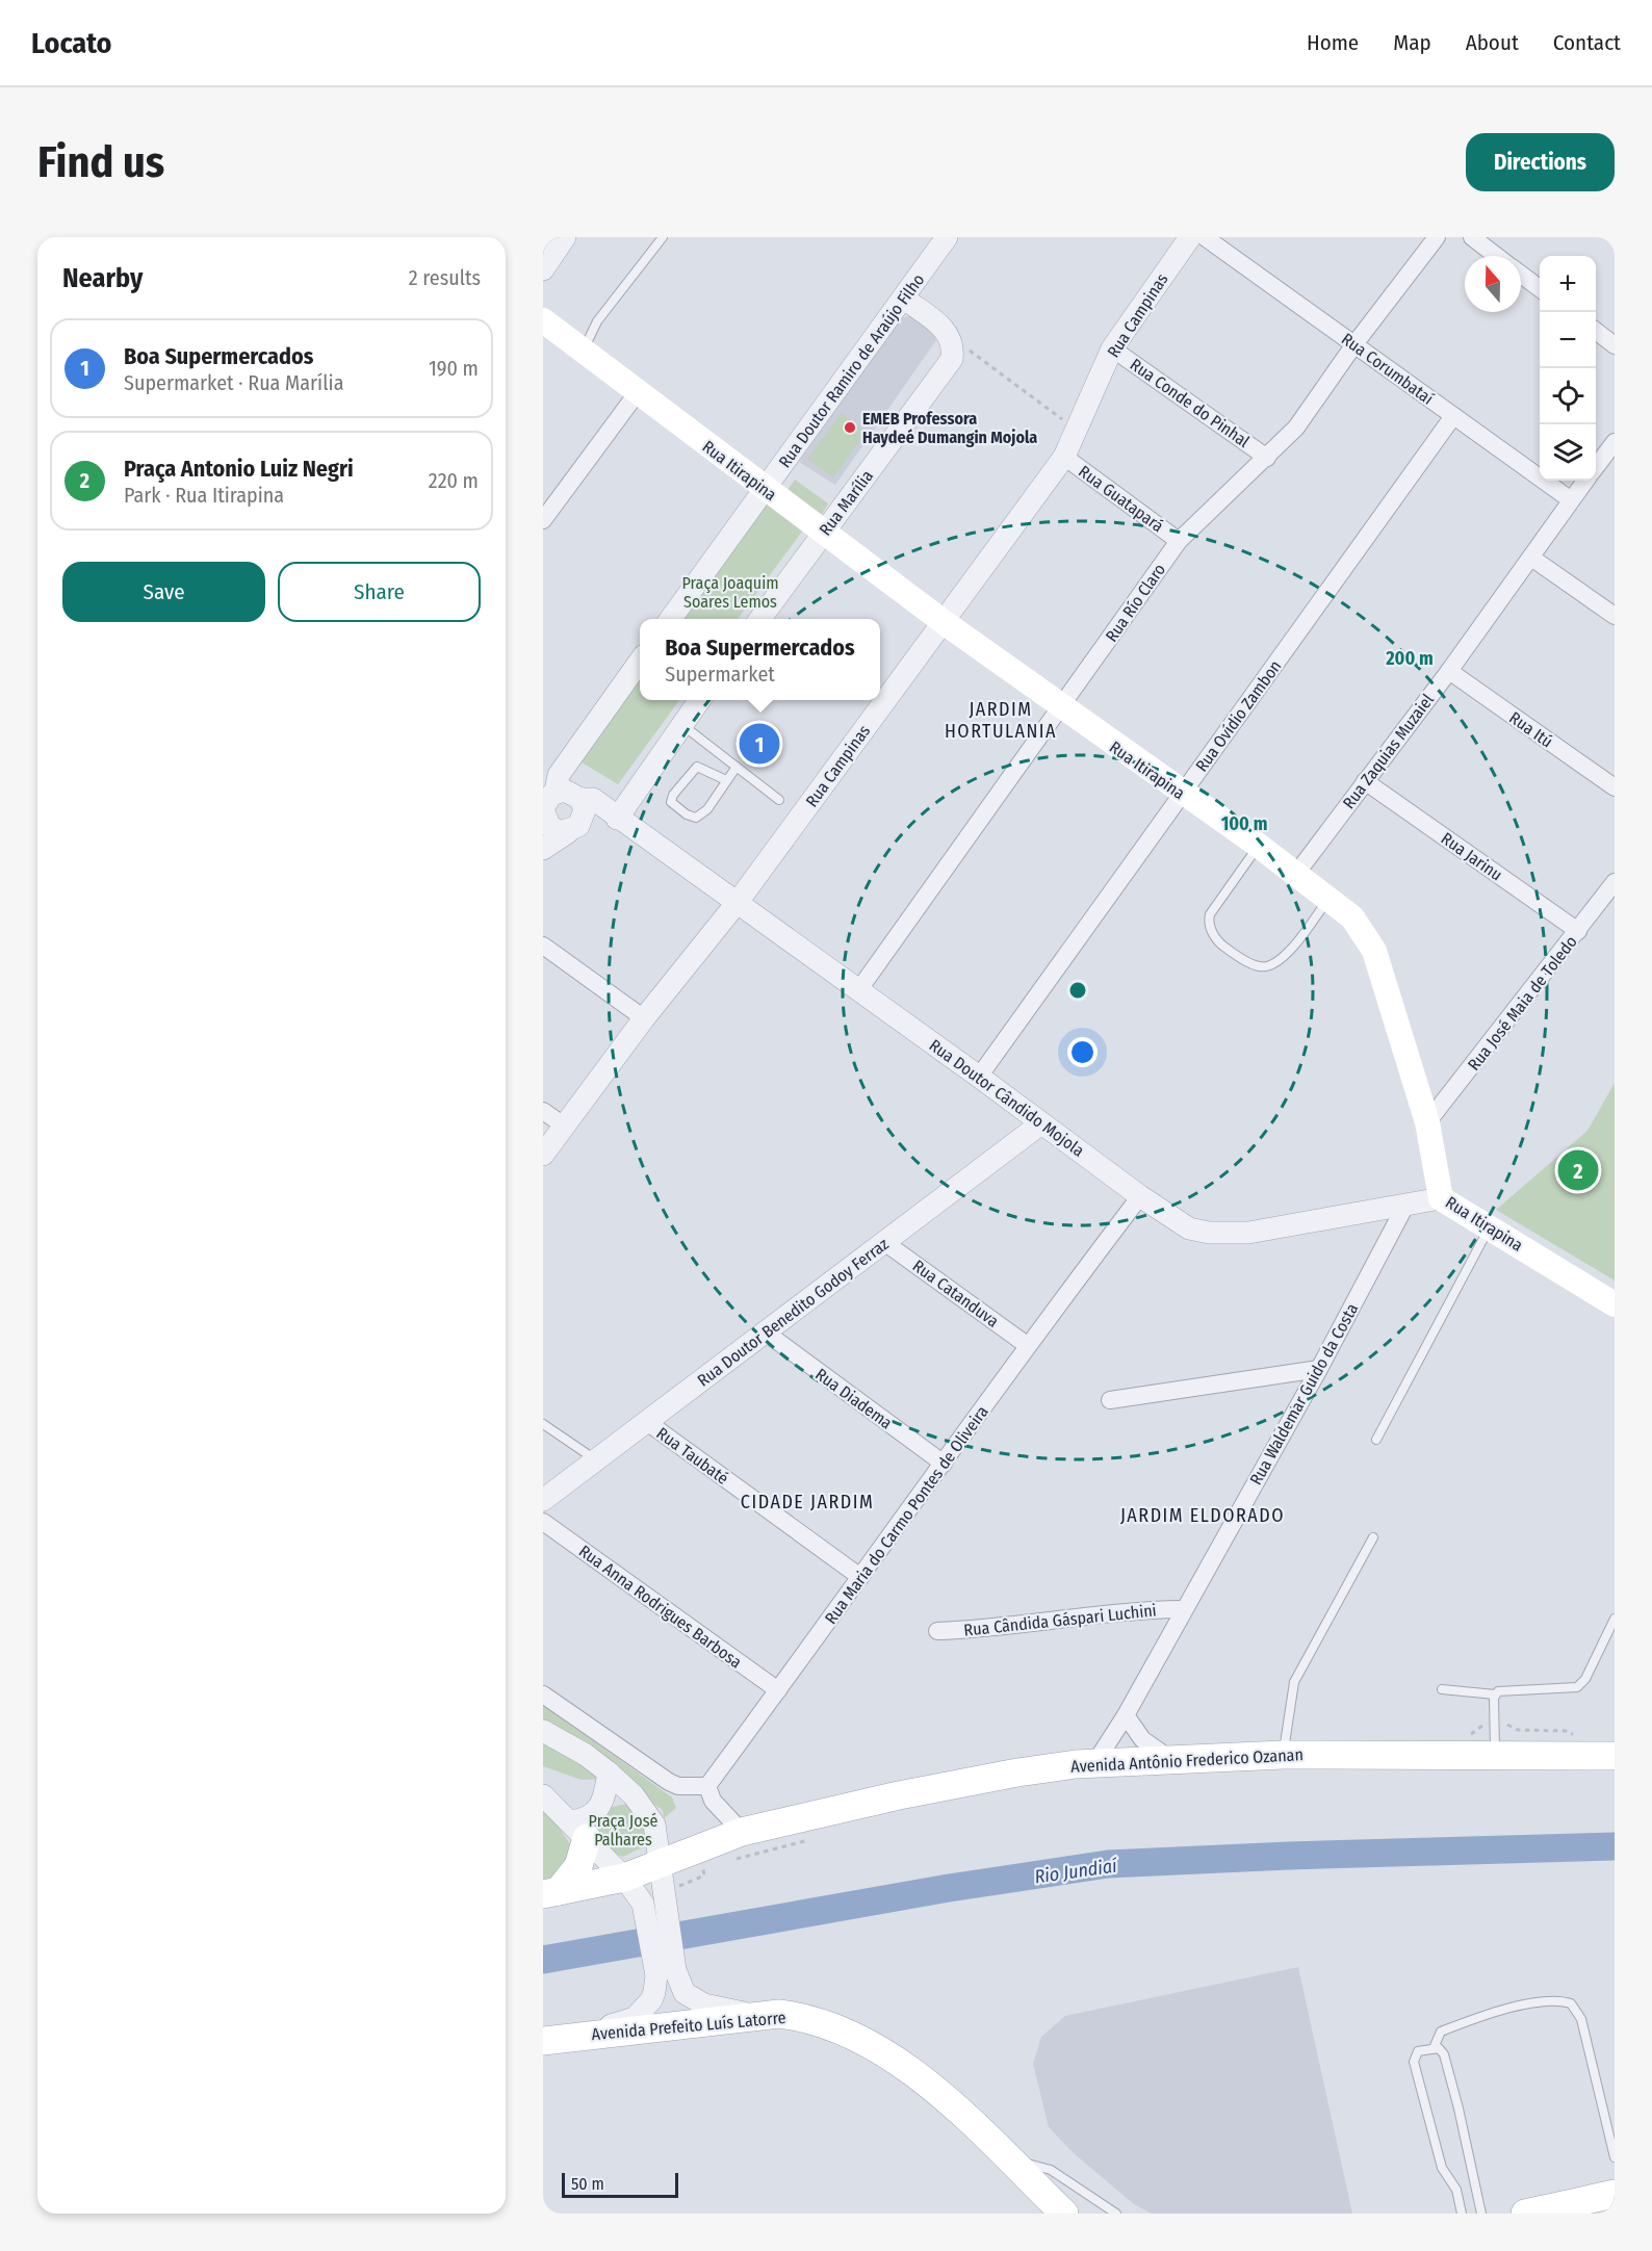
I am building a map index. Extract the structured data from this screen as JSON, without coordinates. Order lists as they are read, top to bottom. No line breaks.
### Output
{"streets":{"main road":["Rua Itirapina","Avenida Antônio Frederico Ozanan","Avenida Prefeito Luís Latorre"],"street":["Rua Campinas","Rua Corumbataí","Rua Doutor Ramiro de Araújo Filho","Rua Conde do Pinhal","Rua Guatapará","Rua Marília","Rua Río Claro","Rua Ovídio Zambon","Rua Itú","Rua Zaquias Muzaiel","Rua Jarinu","Rua José Maia de Toledo","Rua Doutor Cândido Mojola","Rua Catanduva","Rua Doutor Benedito Godoy Ferraz","Rua Waldemar Guido da Costa","Rua Diadema","Rua Taubaté","Rua Maria do Carmo Pontes de Oliveira","Rua Anna Rodrigues Barbosa","Rua Cândida Gáspari Luchini"]},"crossings":[["Rua Campinas","Rua Conde do Pinhal"],["Rua Campinas","Rua Itirapina"],["Rua Campinas","Rua Guatapará"],["Rua Campinas","Rua Doutor Cândido Mojola"],["Rua Corumbataí","Rua Río Claro"],["Rua Corumbataí","Rua Ovídio Zambon"],["Rua Corumbataí","Rua Zaquias Muzaiel"],["Rua Doutor Ramiro de Araújo Filho","Rua Itirapina"],["Rua Conde do Pinhal","Rua Río Claro"],["Rua Itirapina","Rua Marília"],["Rua Itirapina","Rua Río Claro"],["Rua Itirapina","Rua Ovídio Zambon"],["Rua Itirapina","Rua Zaquias Muzaiel"],["Rua Itirapina","Rua José Maia de Toledo"],["Rua Itirapina","Rua Doutor Cândido Mojola"],["Rua Guatapará","Rua Río Claro"],["Rua Río Claro","Rua Doutor Cândido Mojola"],["Rua Ovídio Zambon","Rua Doutor Cândido Mojola"],["Rua Itú","Rua Zaquias Muzaiel"],["Rua Zaquias Muzaiel","Rua Jarinu"],["Rua Jarinu","Rua José Maia de Toledo"],["Rua Doutor Cândido Mojola","Rua Doutor Benedito Godoy Ferraz"],["Rua Doutor Cândido Mojola","Rua Waldemar Guido da Costa"],["Rua Doutor Cândido Mojola","Rua Maria do Carmo Pontes de Oliveira"],["Rua Catanduva","Rua Doutor Benedito Godoy Ferraz"],["Rua Catanduva","Rua Maria do Carmo Pontes de Oliveira"],["Rua Doutor Benedito Godoy Ferraz","Rua Diadema"],["Rua Doutor Benedito Godoy Ferraz","Rua Taubaté"],["Rua Waldemar Guido da Costa","Rua Cândida Gáspari Luchini"],["Rua Waldemar Guido da Costa","Avenida Antônio Frederico Ozanan"],["Rua Diadema","Rua Maria do Carmo Pontes de Oliveira"],["Rua Taubaté","Rua Maria do Carmo Pontes de Oliveira"],["Rua Maria do Carmo Pontes de Oliveira","Rua Anna Rodrigues Barbosa"]],"districts":["JARDIM HORTULANIA","CIDADE JARDIM","JARDIM ELDORADO"],"water":["Rio Jundiaí"],"parks":["Praça Joaquim Soares Lemos","Praça José Palhares"],"places":["EMEB Professora Haydeé Dumangin Mojola"],"scale_bar":"50 m","north":"top","page":{"header":"Locato","nav":["Home","Map","About","Contact"],"buttons":["Directions",["Save","Share"]],"title":"Find us","heading":["Nearby","2 results"],"map_buttons":["+","−"],"list":[{"mark":"1","name":"Boa Supermercados","note":"Supermarket · Rua Marília","value":"190 m"},{"mark":"2","name":"Praça Antonio Luiz Negri","note":"Park · Rua Itirapina","value":"220 m"}],"popup":["Boa Supermercados","Supermarket"],"pins":["1","2"],"scale":"50 m"},"rings":["200 m","100 m"]}
